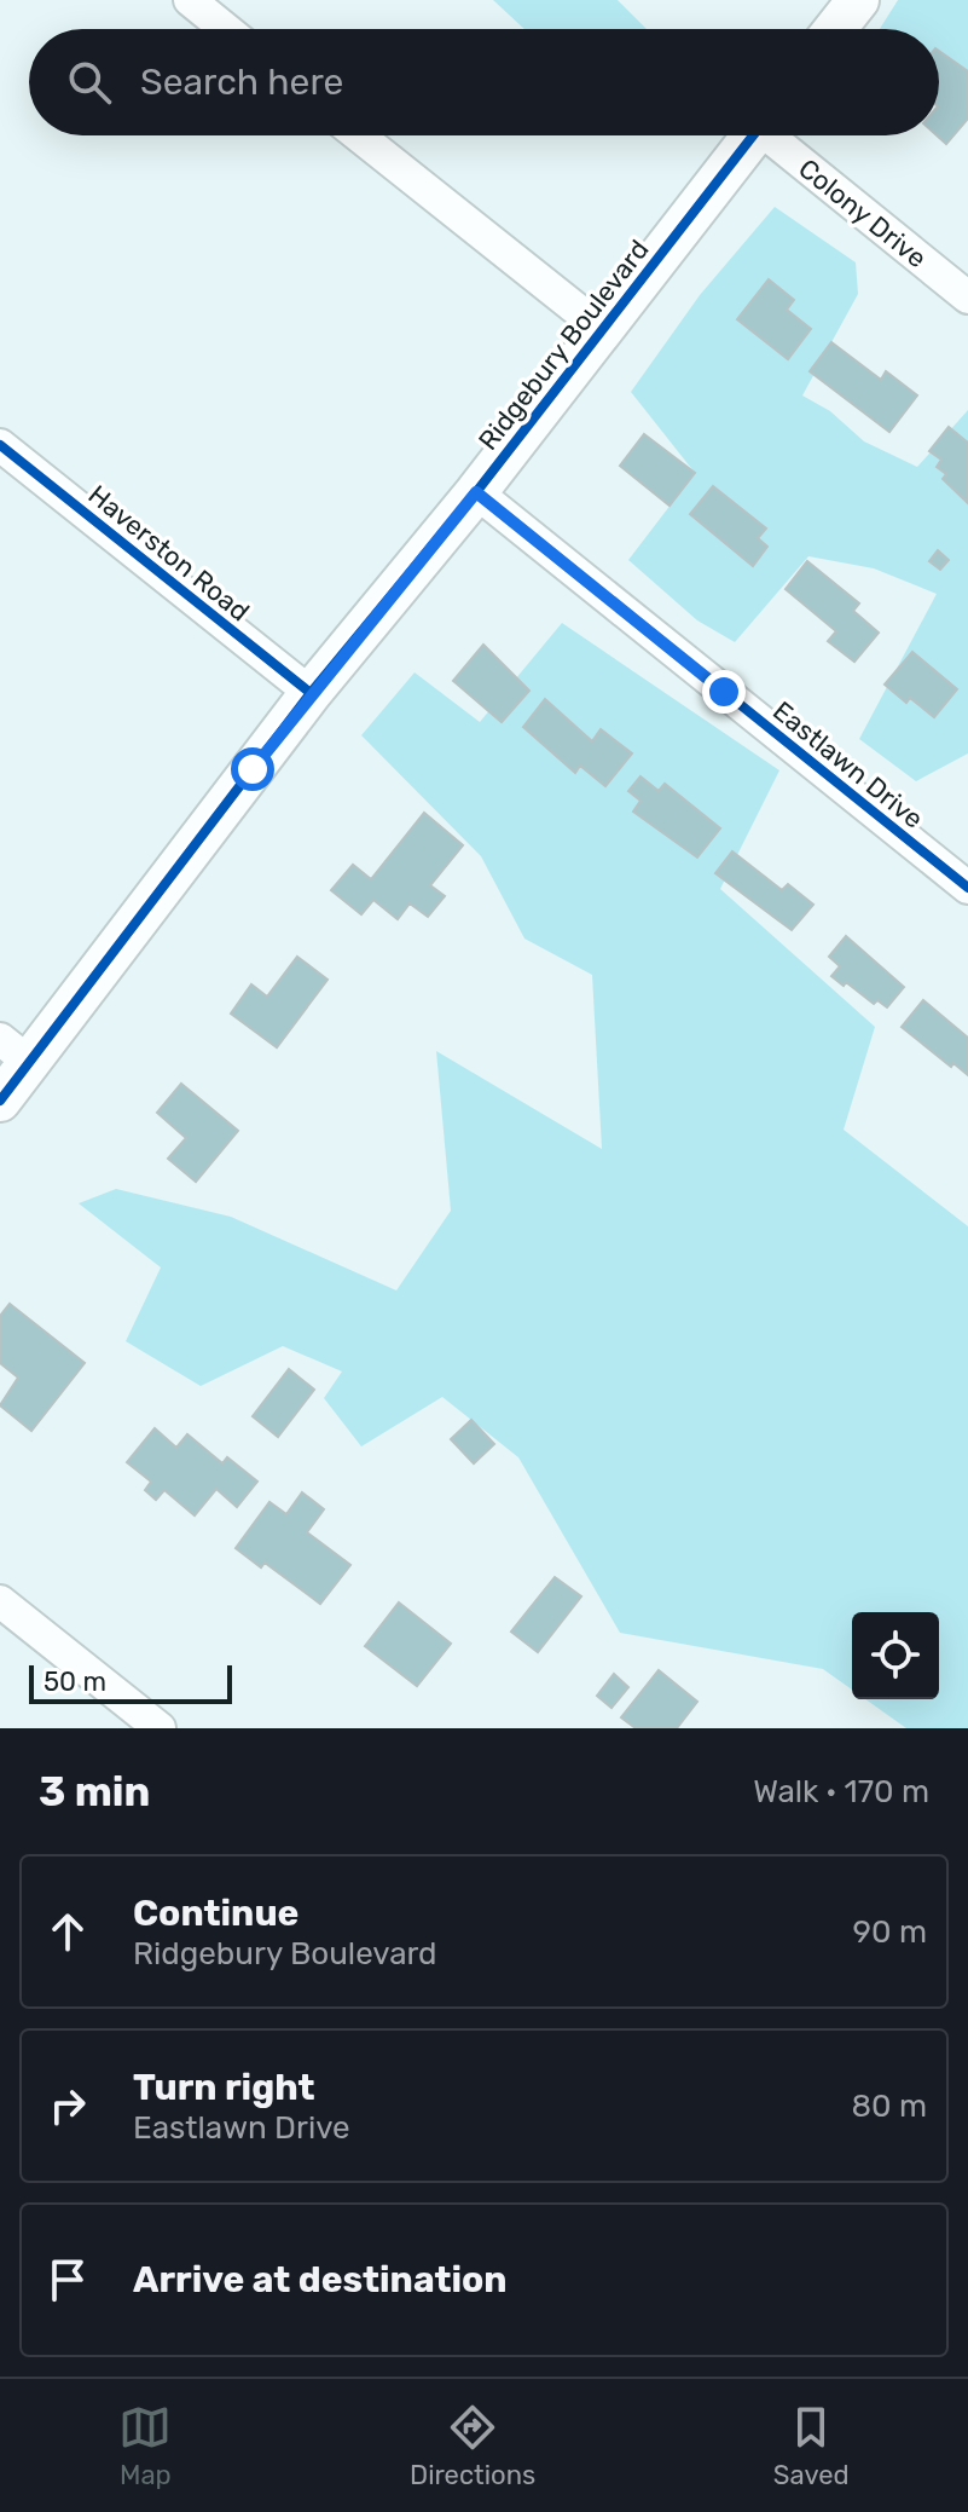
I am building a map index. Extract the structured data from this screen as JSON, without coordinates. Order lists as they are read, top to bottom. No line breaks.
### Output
{"streets":{"street":["Colony Drive","Ridgebury Boulevard","Haverston Road","Eastlawn Drive"]},"crossings":[["Ridgebury Boulevard","Haverston Road"],["Ridgebury Boulevard","Eastlawn Drive"]],"scale_bar":"50 m","page":{"search":"Search here","scale":"50 m","heading":["3 min","Walk · 170 m"],"list":[["Continue","Ridgebury Boulevard","90 m"],["Turn right","Eastlawn Drive","80 m"],"Arrive at destination"],"nav":["Map","Directions","Saved"]}}
